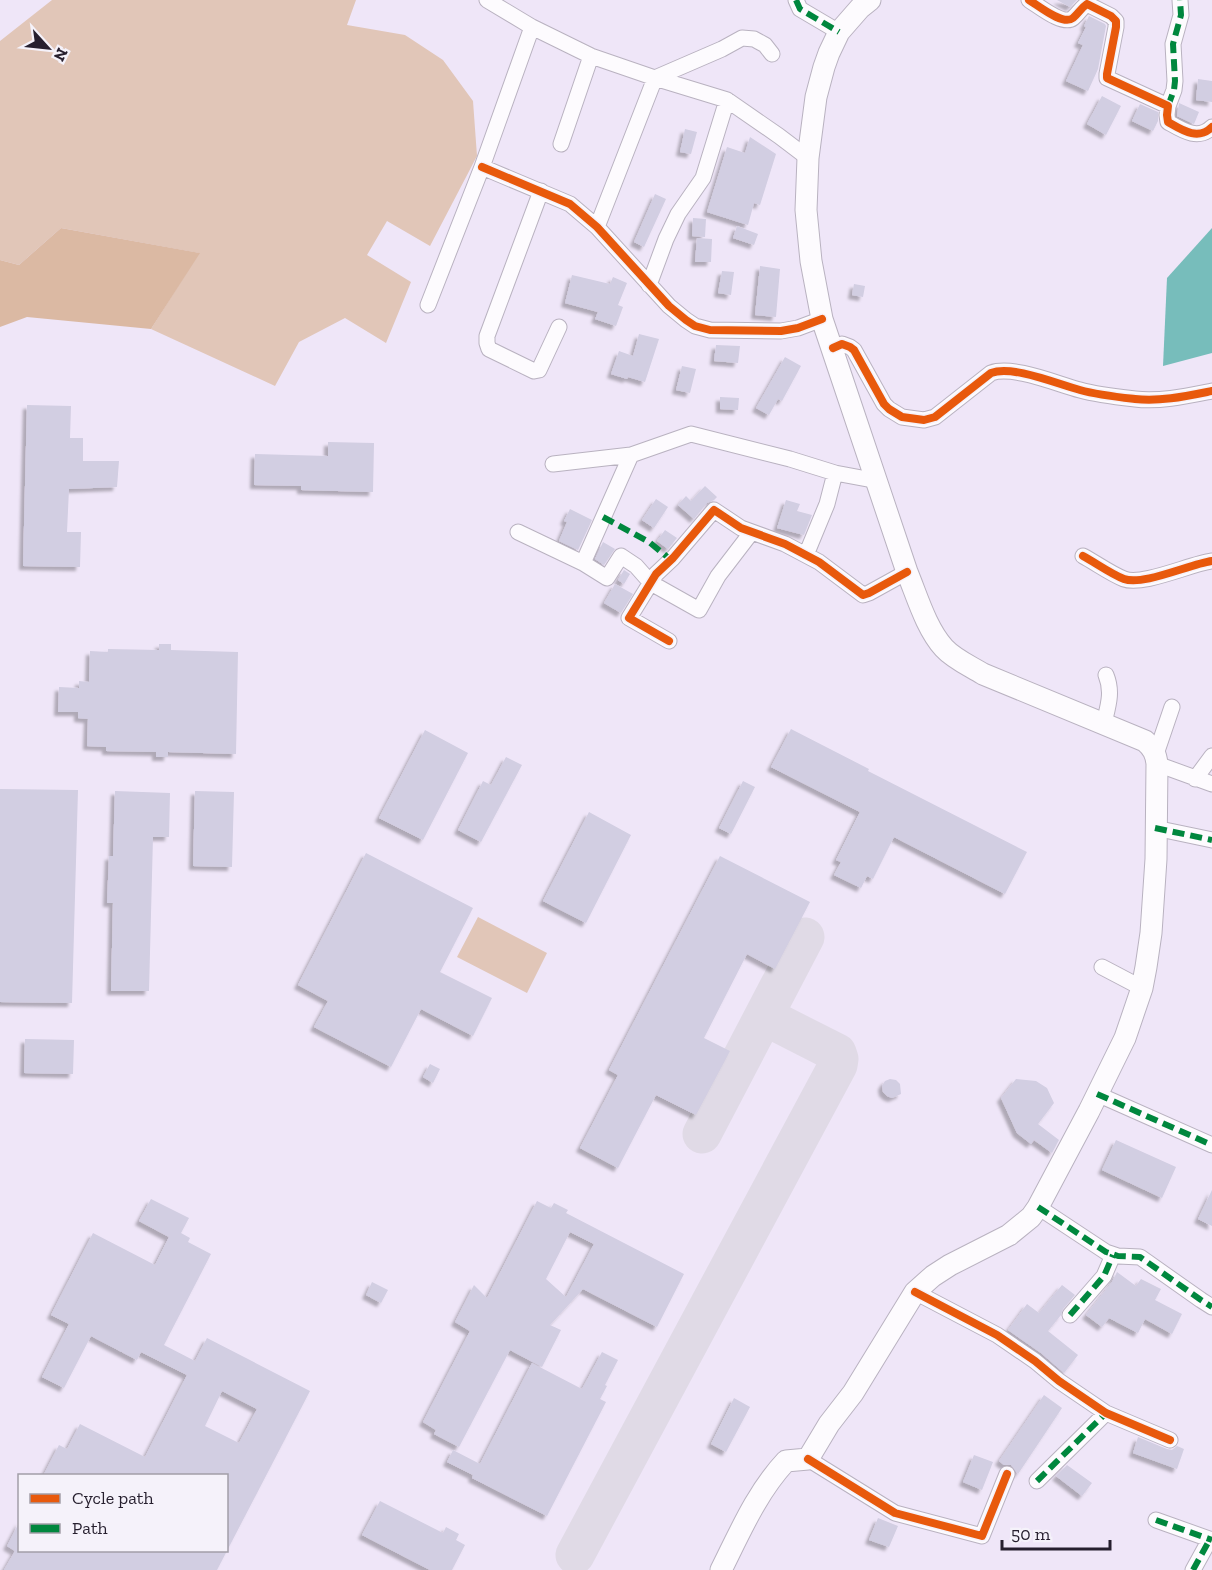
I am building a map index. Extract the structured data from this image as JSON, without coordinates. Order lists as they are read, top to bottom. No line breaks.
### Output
{"legend":["Cycle path","Path"],"scale_bar":"50 m","north":"bottom right"}
